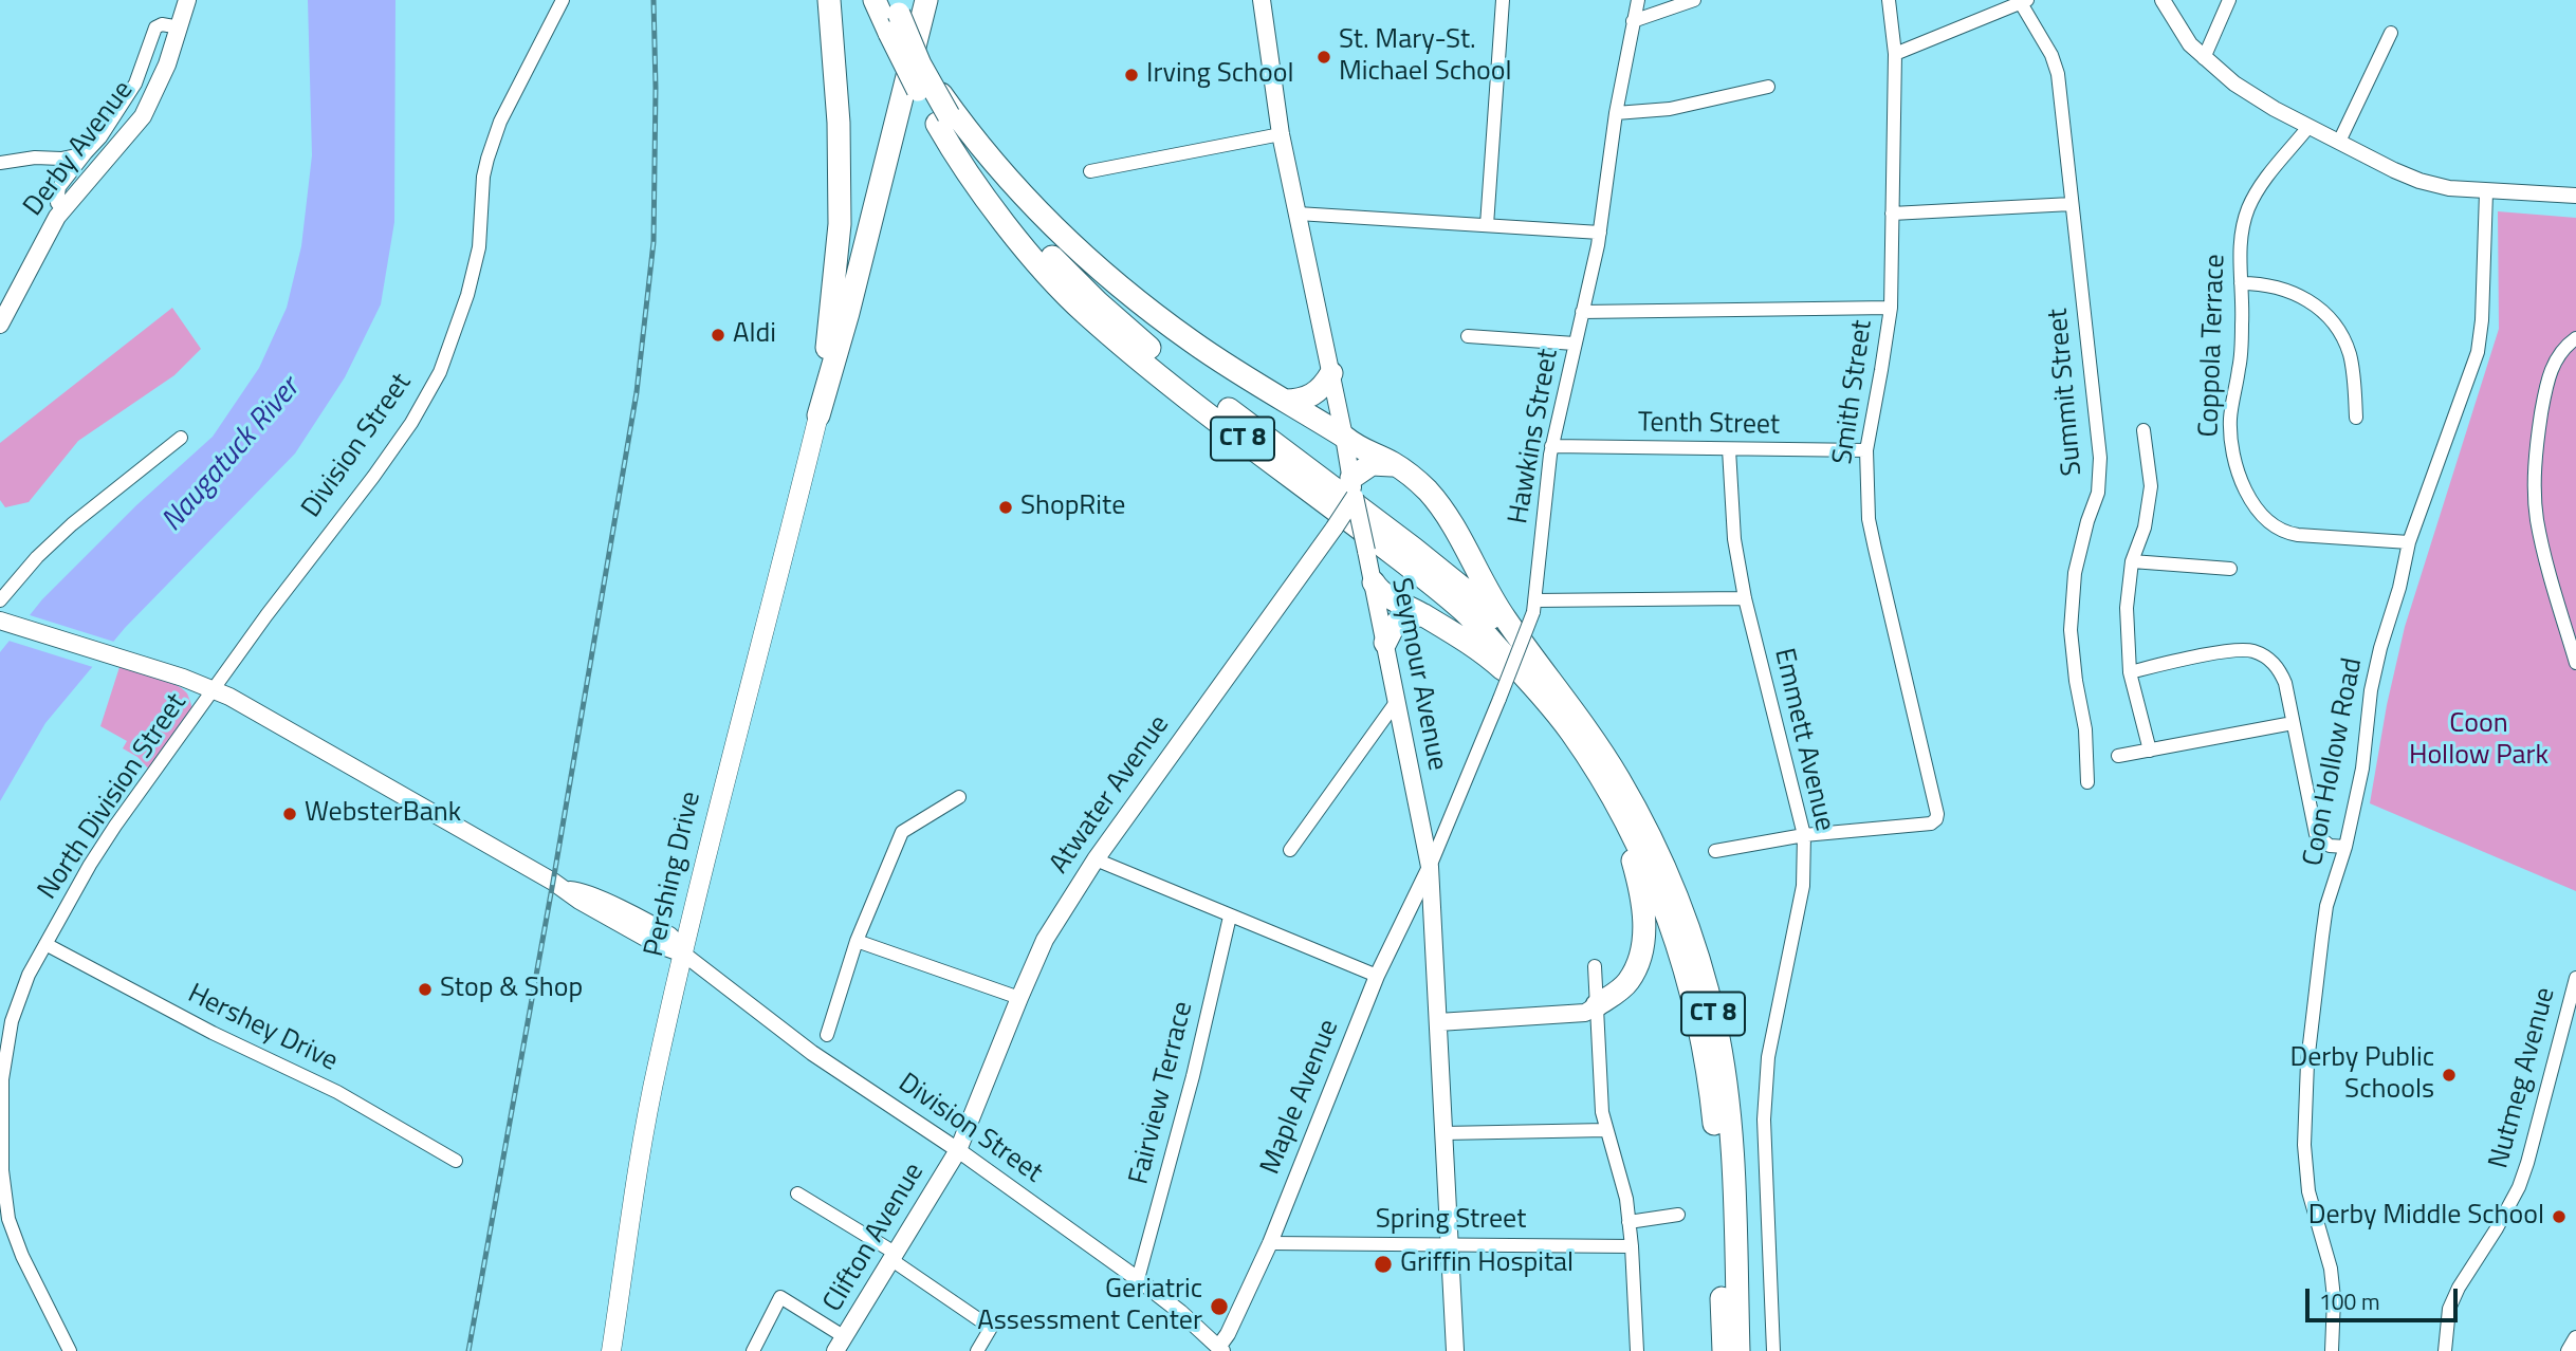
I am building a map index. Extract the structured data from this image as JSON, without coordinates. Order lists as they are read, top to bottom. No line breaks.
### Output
{"streets":{"highway":["CT 8"],"main road":["Derby Avenue","Division Street","Seymour Avenue","Atwater Avenue","Pershing Drive","Clifton Avenue"],"street":["Coppola Terrace","Smith Street","Summit Street","Tenth Street","Hawkins Street","Emmett Avenue","Coon Hollow Road","North Division Street","Hershey Drive","Nutmeg Avenue","Fairview Terrace","Maple Avenue","Spring Street"]},"crossings":[["Coppola Terrace","Coon Hollow Road"],["Smith Street","Tenth Street"],["Smith Street","Emmett Avenue"],["Tenth Street","Hawkins Street"],["Tenth Street","Emmett Avenue"],["Hawkins Street","Seymour Avenue"],["Hawkins Street","Maple Avenue"],["Division Street","Atwater Avenue"],["Division Street","North Division Street"],["Division Street","Pershing Drive"],["Division Street","Fairview Terrace"],["Division Street","Maple Avenue"],["Division Street","Clifton Avenue"],["Seymour Avenue","Atwater Avenue"],["Seymour Avenue","Maple Avenue"],["Seymour Avenue","Spring Street"],["Atwater Avenue","Clifton Avenue"],["North Division Street","Hershey Drive"],["Maple Avenue","Spring Street"]],"water":["Naugatuck River"],"parks":["Coon Hollow Park"],"places":["St. Mary-St. Michael School","Irving School","Aldi","ShopRite","WebsterBank","Stop & Shop","Derby Public Schools","Derby Middle School","Griffin Hospital","Geriatric Assessment Center"],"scale_bar":"100 m"}
